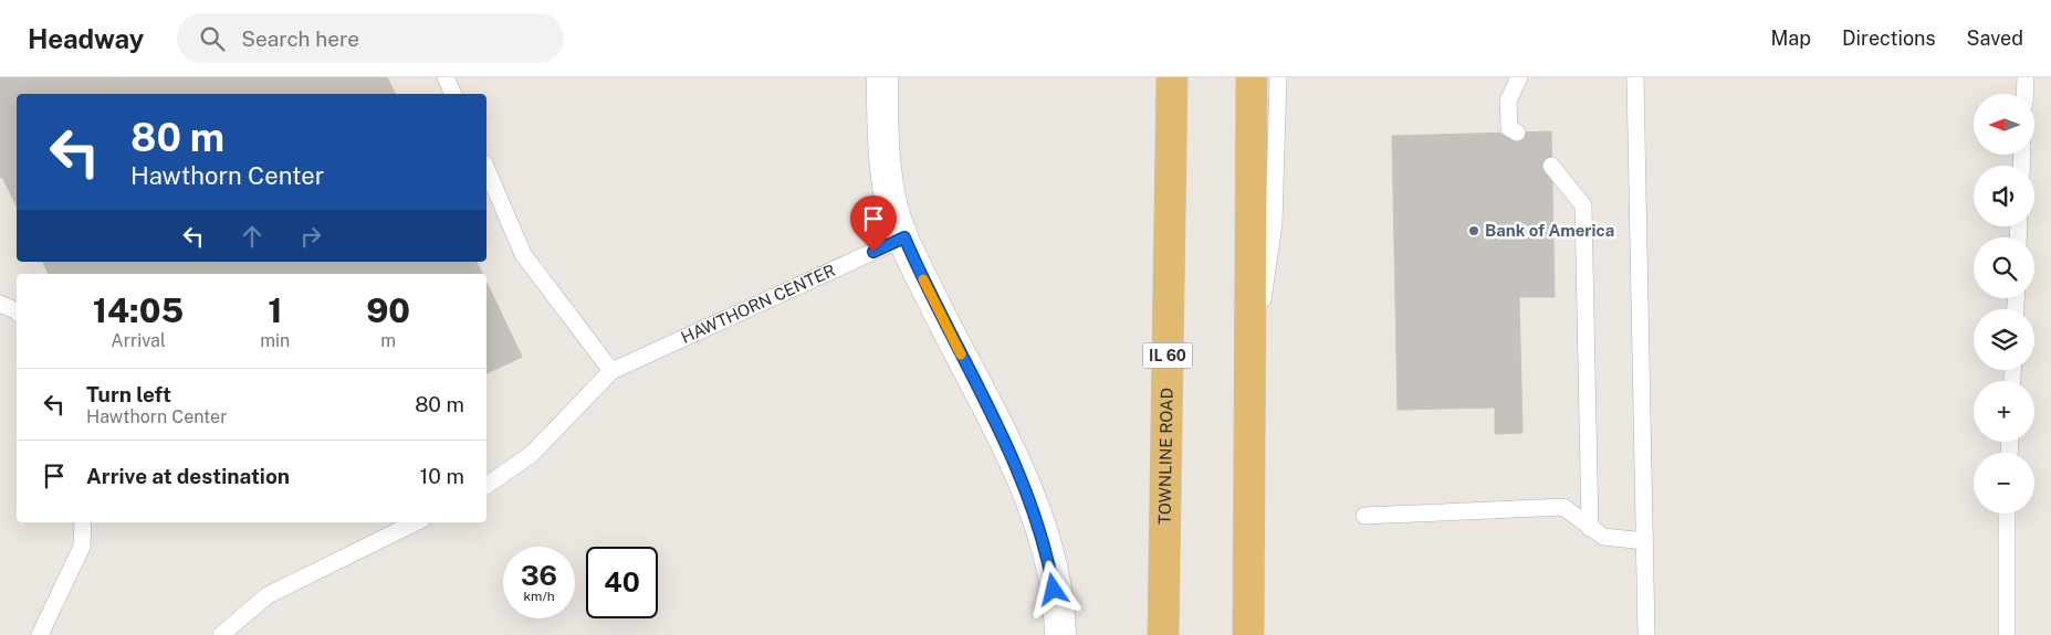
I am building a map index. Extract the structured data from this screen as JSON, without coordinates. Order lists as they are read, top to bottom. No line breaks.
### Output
{"streets":{"main road":["IL 60","TOWNLINE ROAD"],"lane":["HAWTHORN CENTER"]},"places":["Bank of America"],"north":"left","page":{"header":"Headway","search":"Search here","nav":["Map","Directions","Saved"],"map_buttons":["+","−"],"turn":["80 m","Hawthorn Center"],"eta":["14:05","Arrival","1","min","90","m"],"list":[{"name":"Turn left","note":"Hawthorn Center","value":"80 m"},{"name":"Arrive at destination","value":"10 m"}],"speed":"36 km/h","limit":"40"}}
